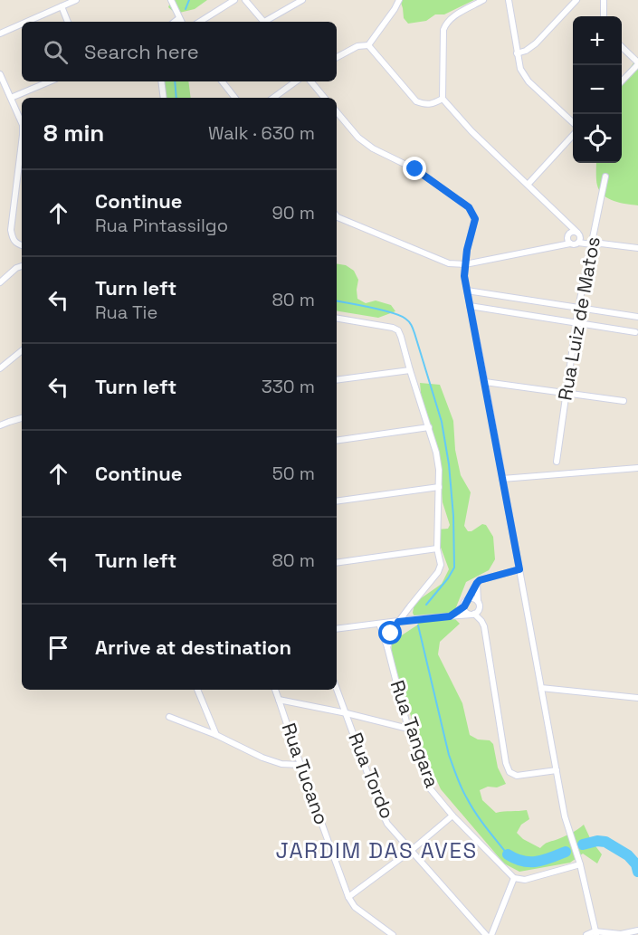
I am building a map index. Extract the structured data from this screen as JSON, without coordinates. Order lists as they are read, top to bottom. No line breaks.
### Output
{"streets":{"street":["Rua Luiz de Matos","Rua Tangara","Rua Tucano","Rua Tordo"]},"districts":["JARDIM DAS AVES"],"page":{"map_buttons":["+","−"],"search":"Search here","heading":["8 min","Walk · 630 m"],"list":[["Continue","Rua Pintassilgo","90 m"],["Turn left","Rua Tie","80 m"],["Turn left","330 m"],["Continue","50 m"],["Turn left","80 m"],"Arrive at destination"]}}
